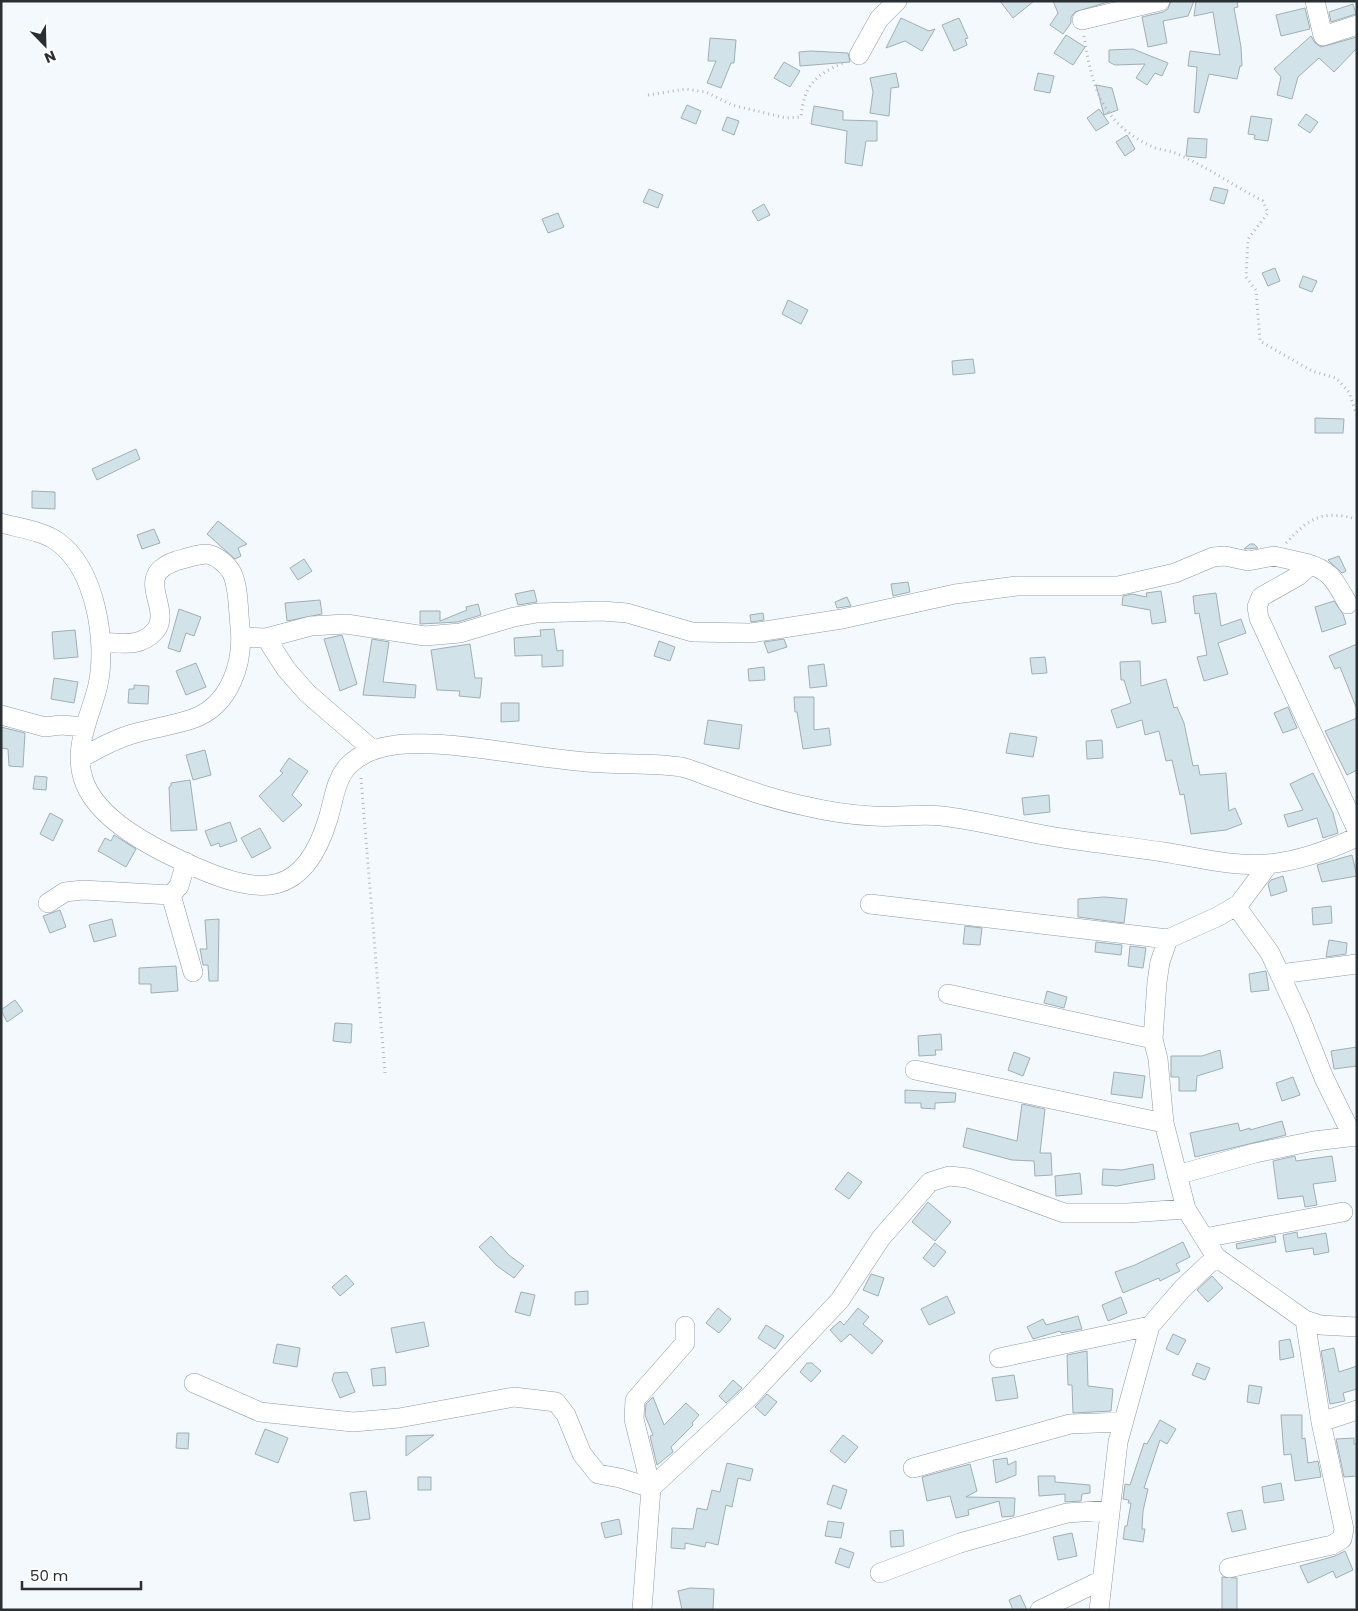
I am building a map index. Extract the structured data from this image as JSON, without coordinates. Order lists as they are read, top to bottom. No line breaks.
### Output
{"scale_bar":"50 m","north":"bottom right"}
